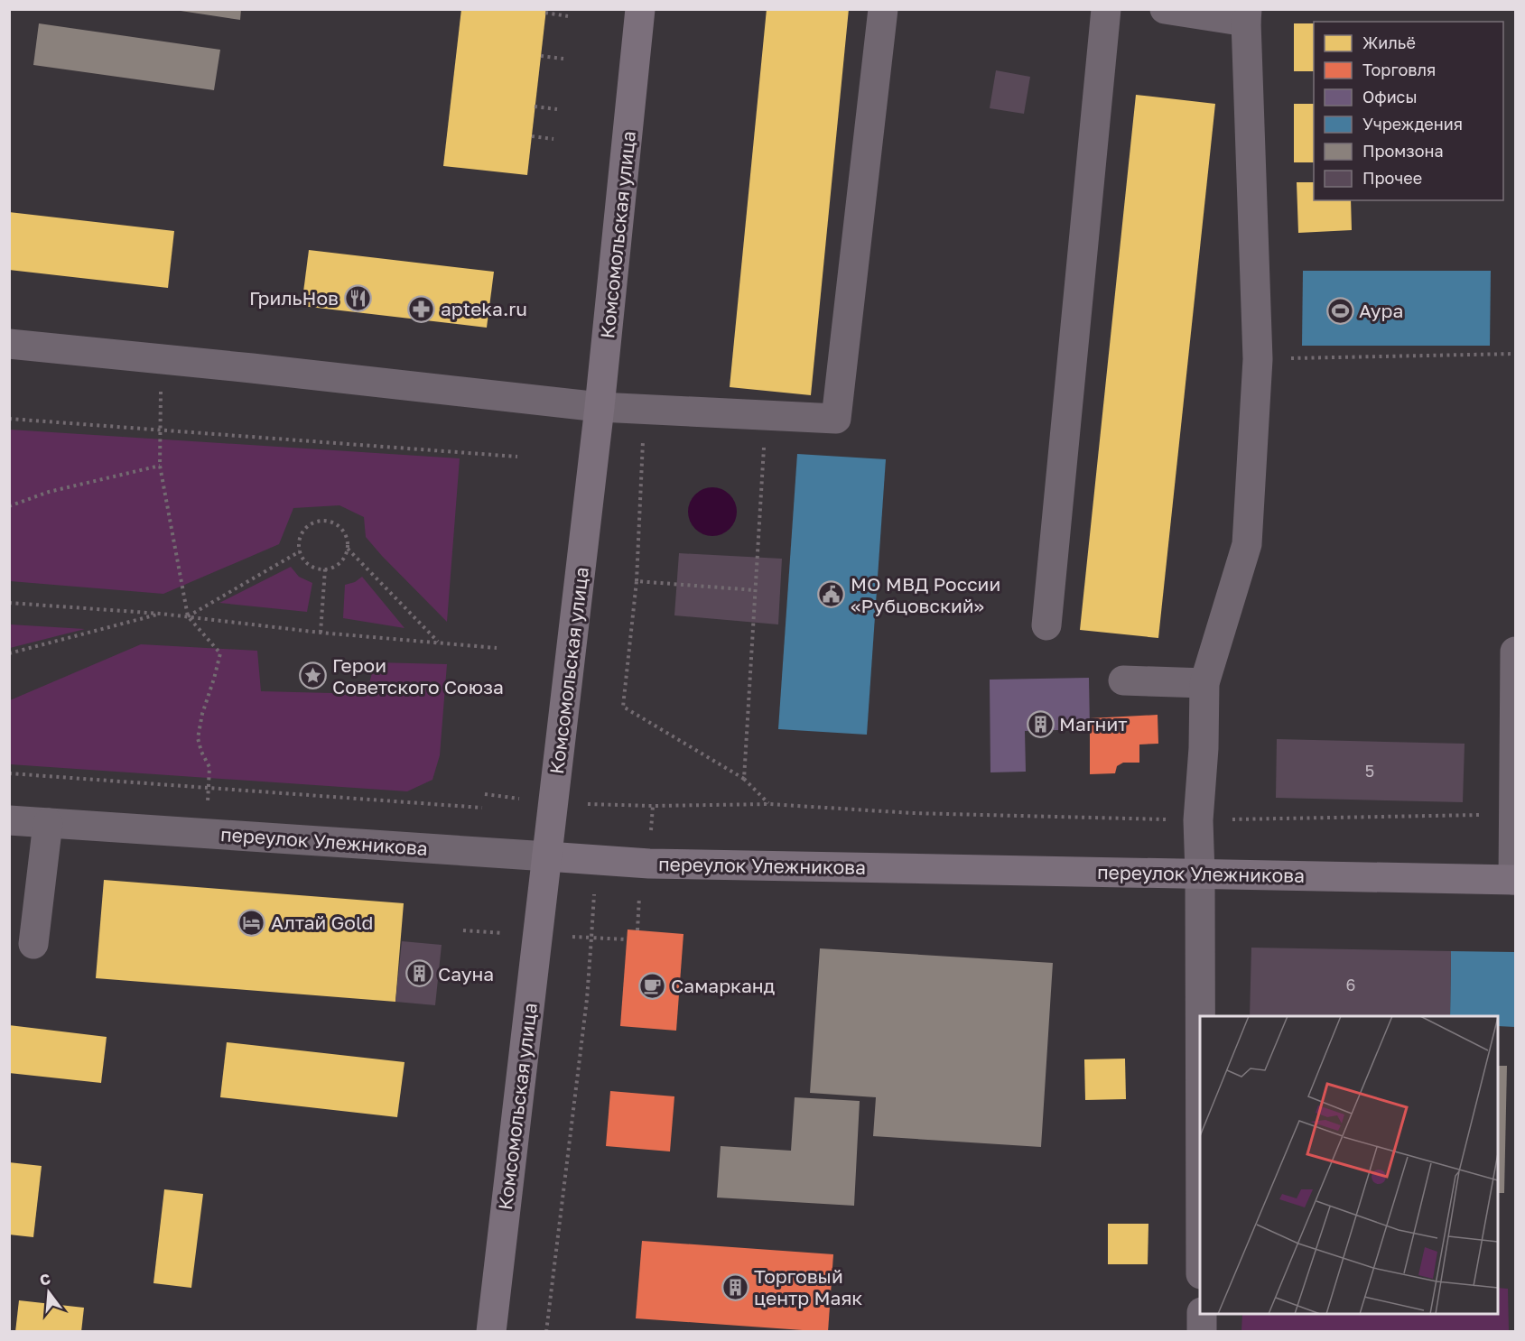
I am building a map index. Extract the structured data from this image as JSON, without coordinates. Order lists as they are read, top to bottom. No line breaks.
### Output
{"streets":{"main road":["Комсомольская улица","переулок Улежникова"]},"crossings":[["Комсомольская улица","переулок Улежникова"]],"places":{"restaurant":["ГрильНов"],"pharmacy":["apteka.ru"],"sports":["Аура"],"public building":["МО МВД России «Рубцовский»"],"place":["Герои Советского Союза"],"building":["Магнит","Сауна","Торговый центр Маяк"],"hotel":["Алтай Gold"],"cafe":["Самарканд"]},"house_numbers":["5","6"],"legend":["Жильё","Торговля","Офисы","Учреждения","Промзона","Прочее"],"north":"top"}
